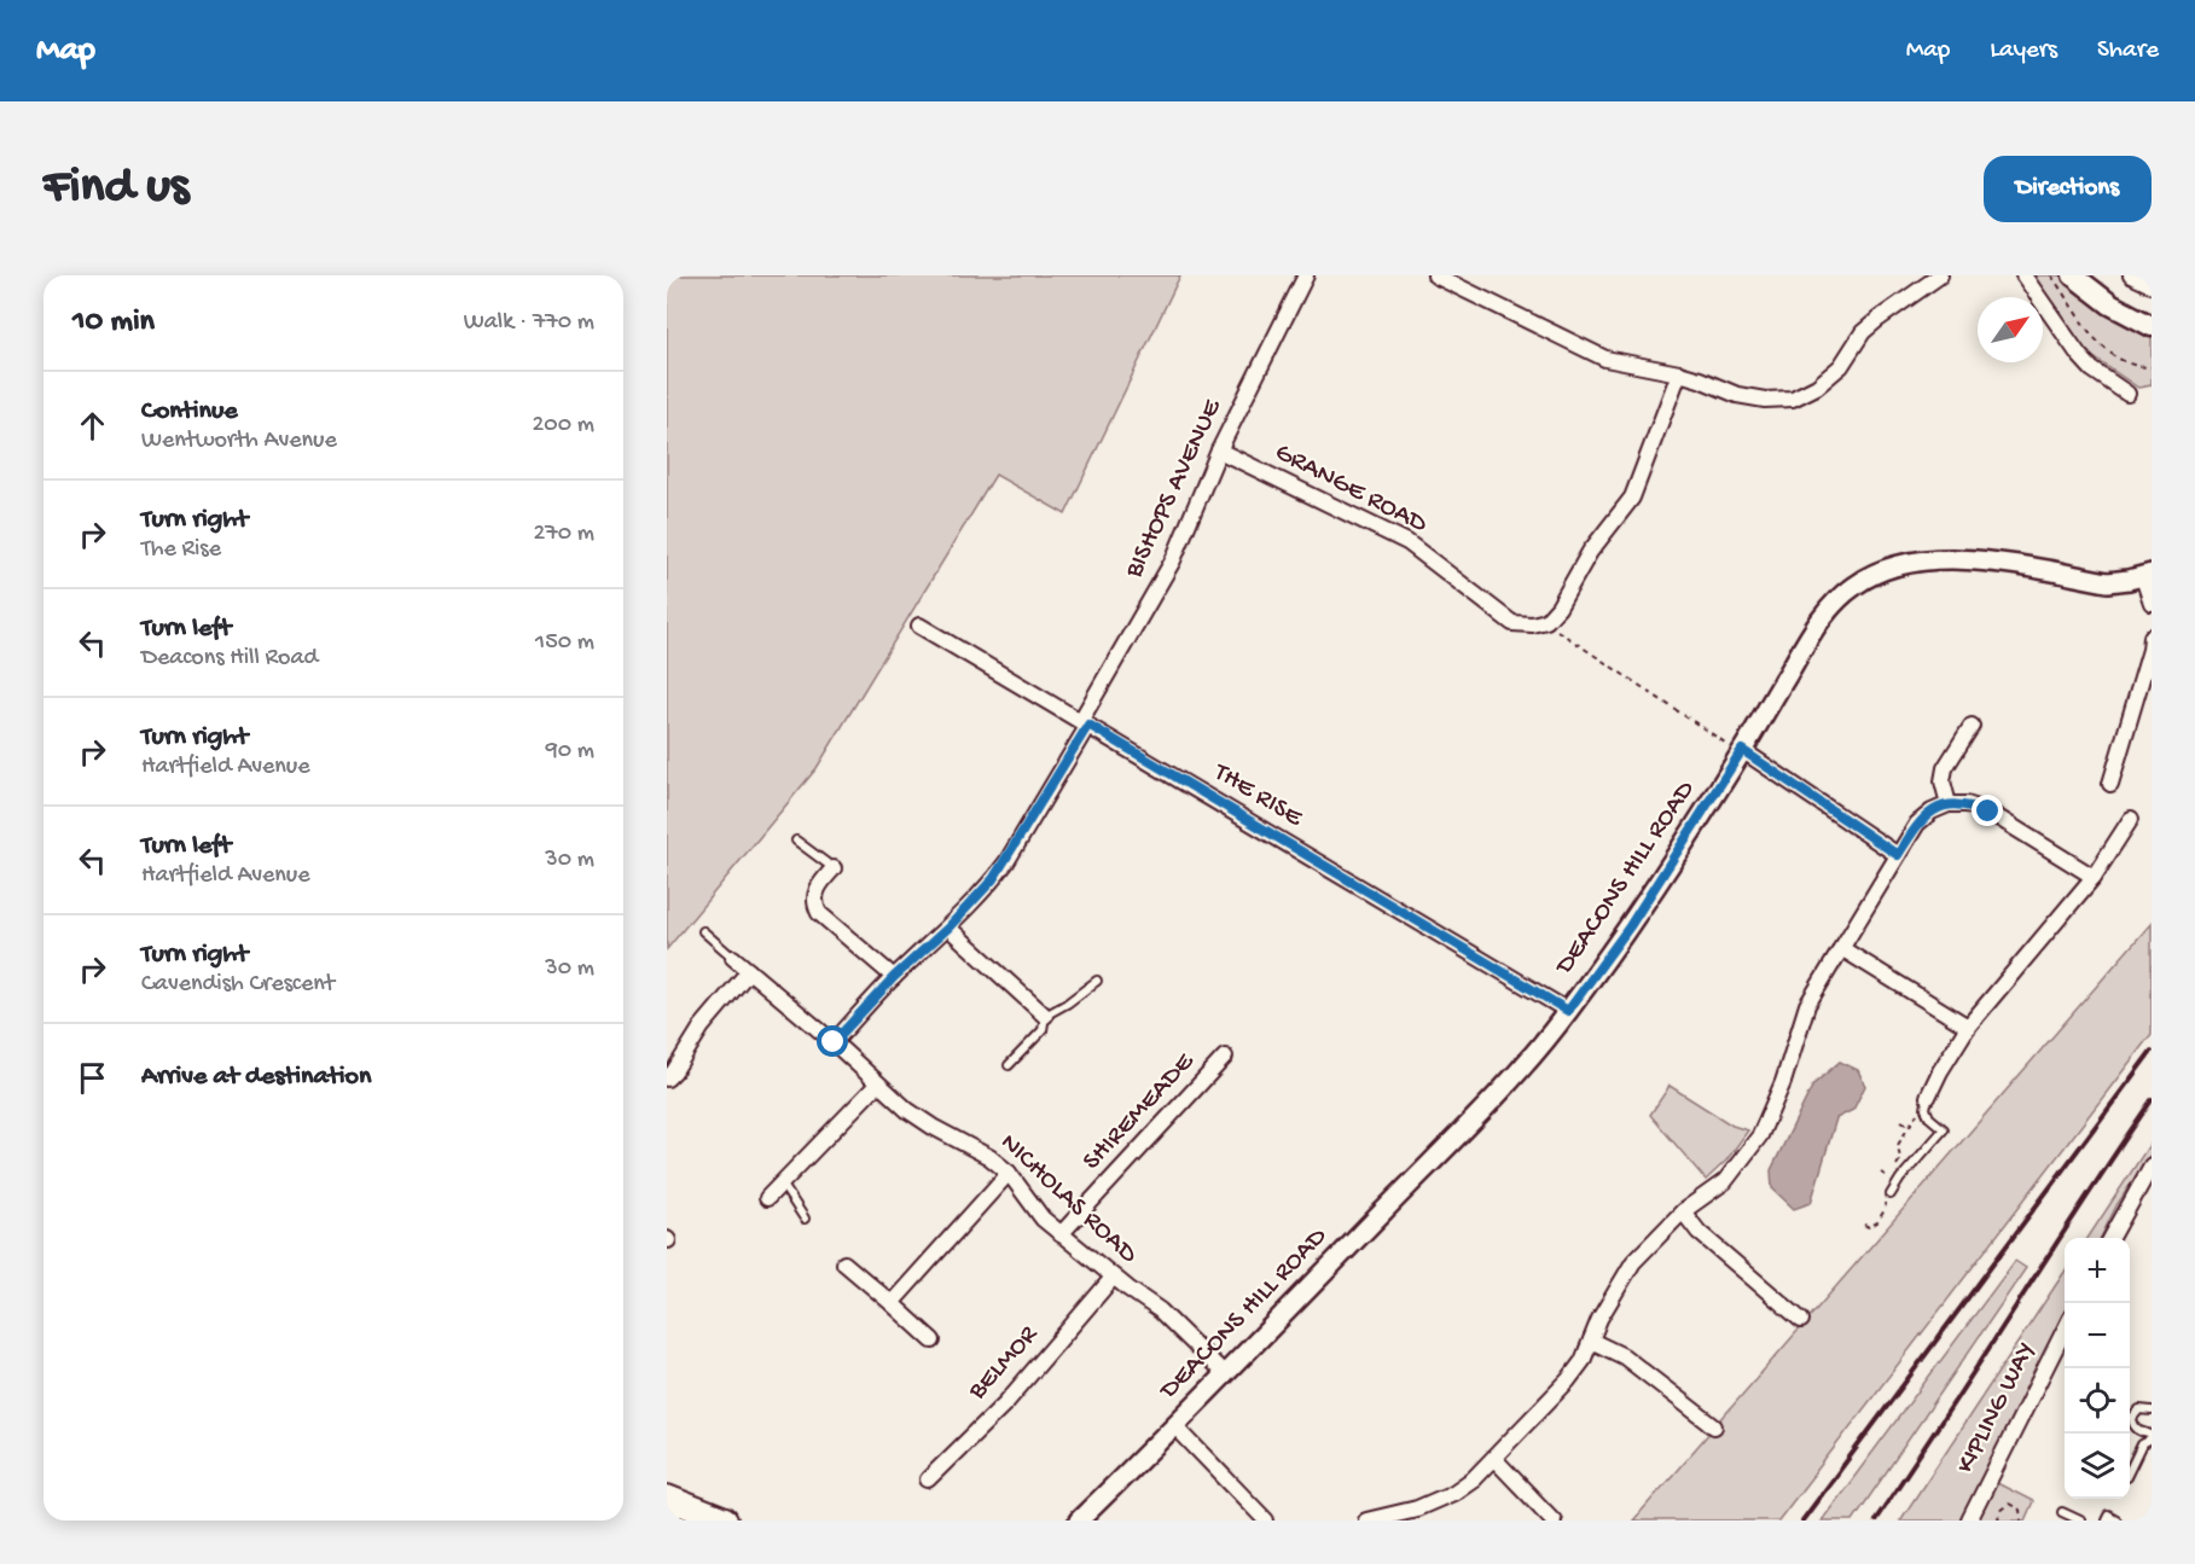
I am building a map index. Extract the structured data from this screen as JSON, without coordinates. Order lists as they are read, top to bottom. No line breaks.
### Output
{"streets":{"street":["BISHOPS AVENUE","GRANGE ROAD","THE RISE","DEACONS HILL ROAD","SHIREMEADE","NICHOLAS ROAD","BELMOR","KIPLING WAY"]},"crossings":[["BISHOPS AVENUE","GRANGE ROAD"],["BISHOPS AVENUE","THE RISE"],["BISHOPS AVENUE","NICHOLAS ROAD"],["THE RISE","DEACONS HILL ROAD"],["DEACONS HILL ROAD","NICHOLAS ROAD"],["SHIREMEADE","NICHOLAS ROAD"],["NICHOLAS ROAD","BELMOR"]],"north":"top right","page":{"header":"Map","nav":["Map","Layers","Share"],"buttons":"Directions","title":"Find us","heading":["10 min","Walk · 770 m"],"list":[["Continue","Wentworth Avenue","200 m"],["Turn right","The Rise","270 m"],["Turn left","Deacons Hill Road","150 m"],["Turn right","Hartfield Avenue","90 m"],["Turn left","Hartfield Avenue","30 m"],["Turn right","Cavendish Crescent","30 m"],"Arrive at destination"],"map_buttons":["+","−"]}}
